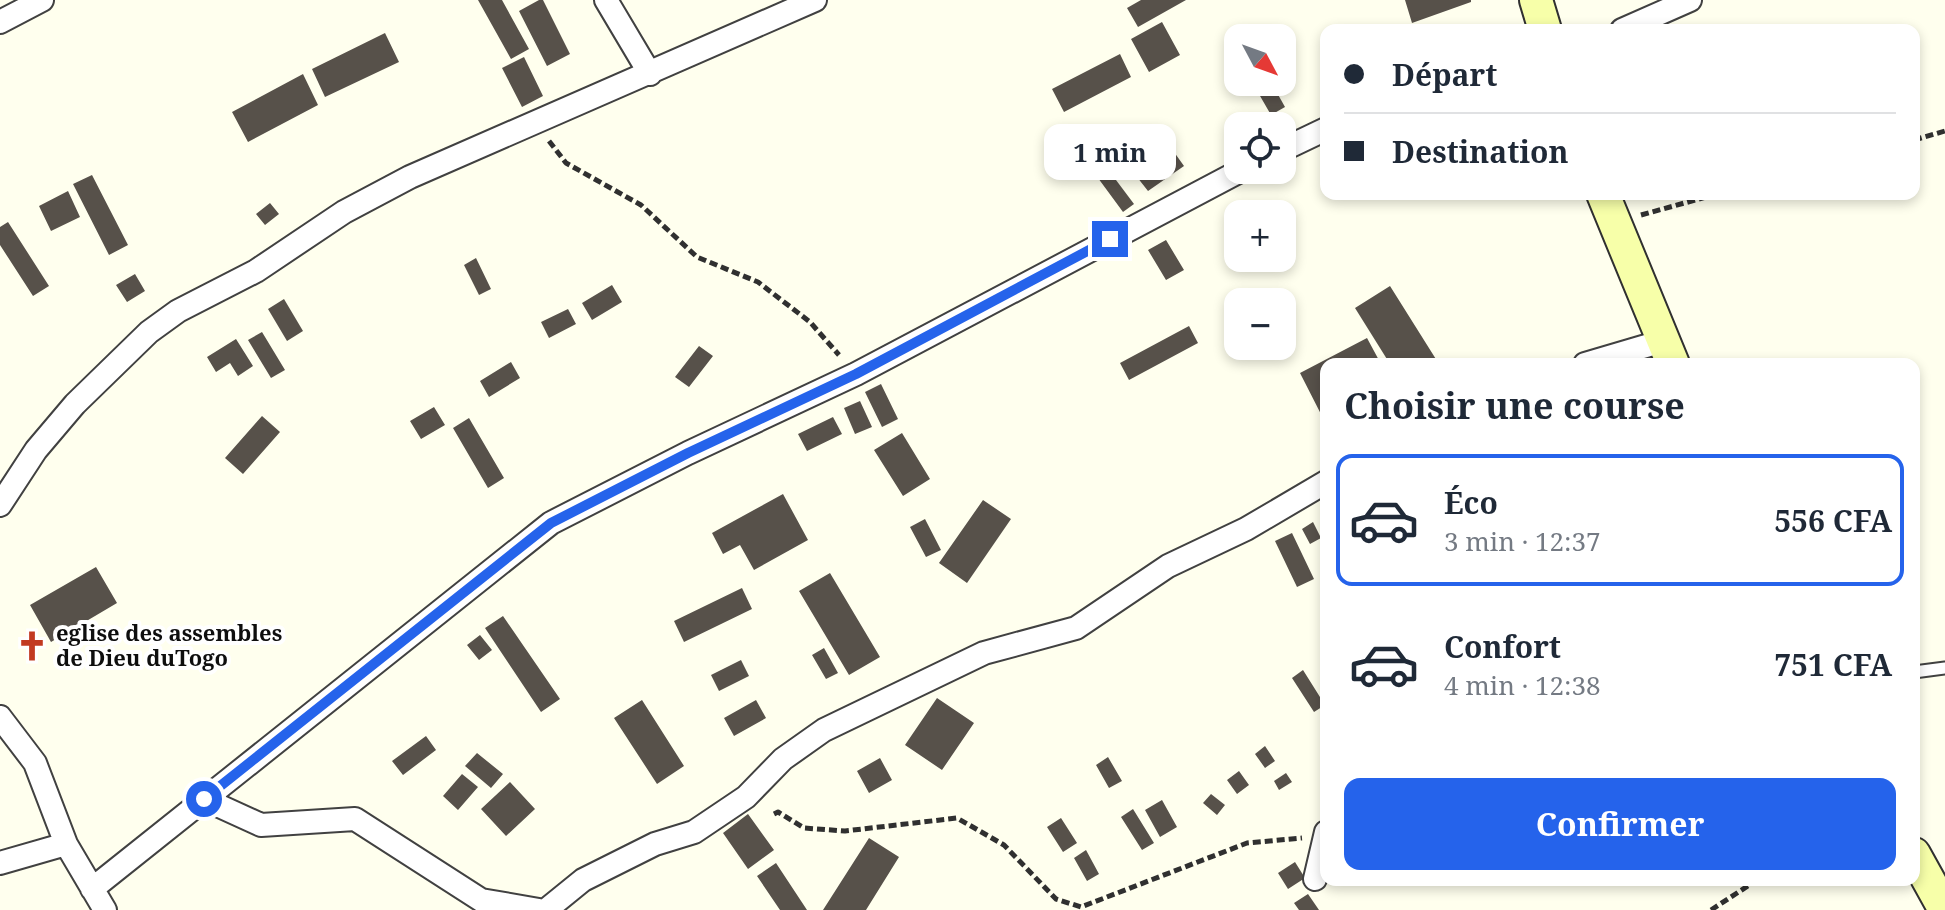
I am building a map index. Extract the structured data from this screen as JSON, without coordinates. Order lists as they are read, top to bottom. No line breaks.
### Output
{"places":{"church":["eglise des assembles de Dieu duTogo"]},"north":"bottom right","page":{"map_buttons":["+","−"],"banner":["Départ","Destination"],"bubble":"1 min","heading":"Choisir une course","list":[{"name":"Éco","note":"3 min · 12:37","value":"556 CFA"},{"name":"Confort","note":"4 min · 12:38","value":"751 CFA"}],"buttons":"Confirmer"}}
